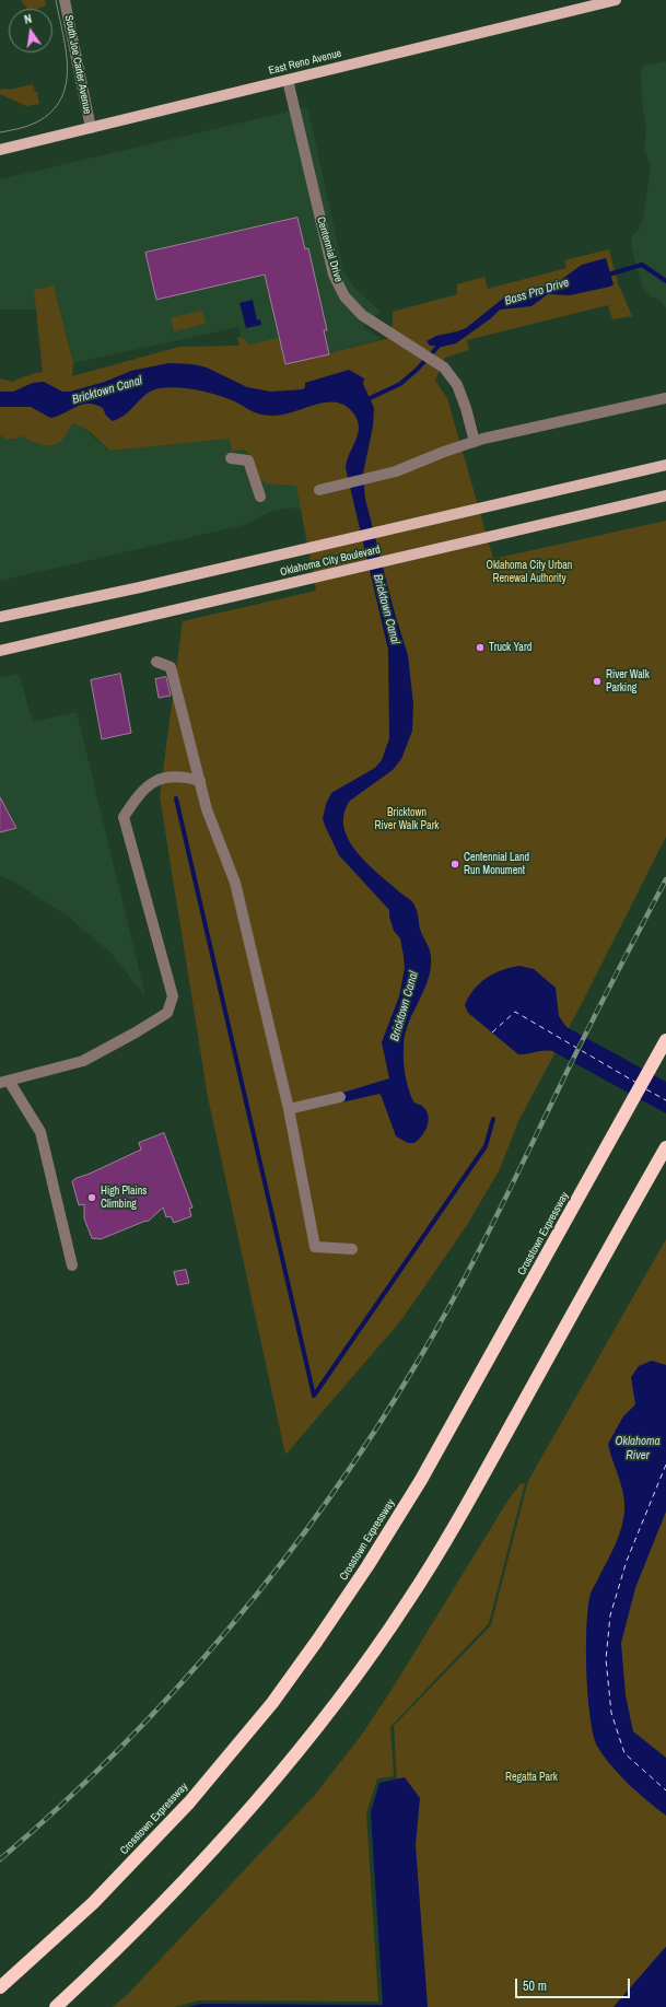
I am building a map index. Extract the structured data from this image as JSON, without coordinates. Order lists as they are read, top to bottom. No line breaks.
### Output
{"streets":{"highway":["Crosstown Expressway"],"main road":["East Reno Avenue","Oklahoma City Boulevard"],"street":["South Joe Carter Avenue","Centennial Drive"]},"crossings":[["East Reno Avenue","South Joe Carter Avenue"],["East Reno Avenue","Centennial Drive"]],"water":["Bass Pro Drive","Bricktown Canal","Oklahoma River"],"parks":["Oklahoma City Urban Renewal Authority","Bricktown River Walk Park","Regatta Park"],"places":["Truck Yard","River Walk Parking","Centennial Land Run Monument","High Plains Climbing"],"scale_bar":"50 m","north":"top"}
